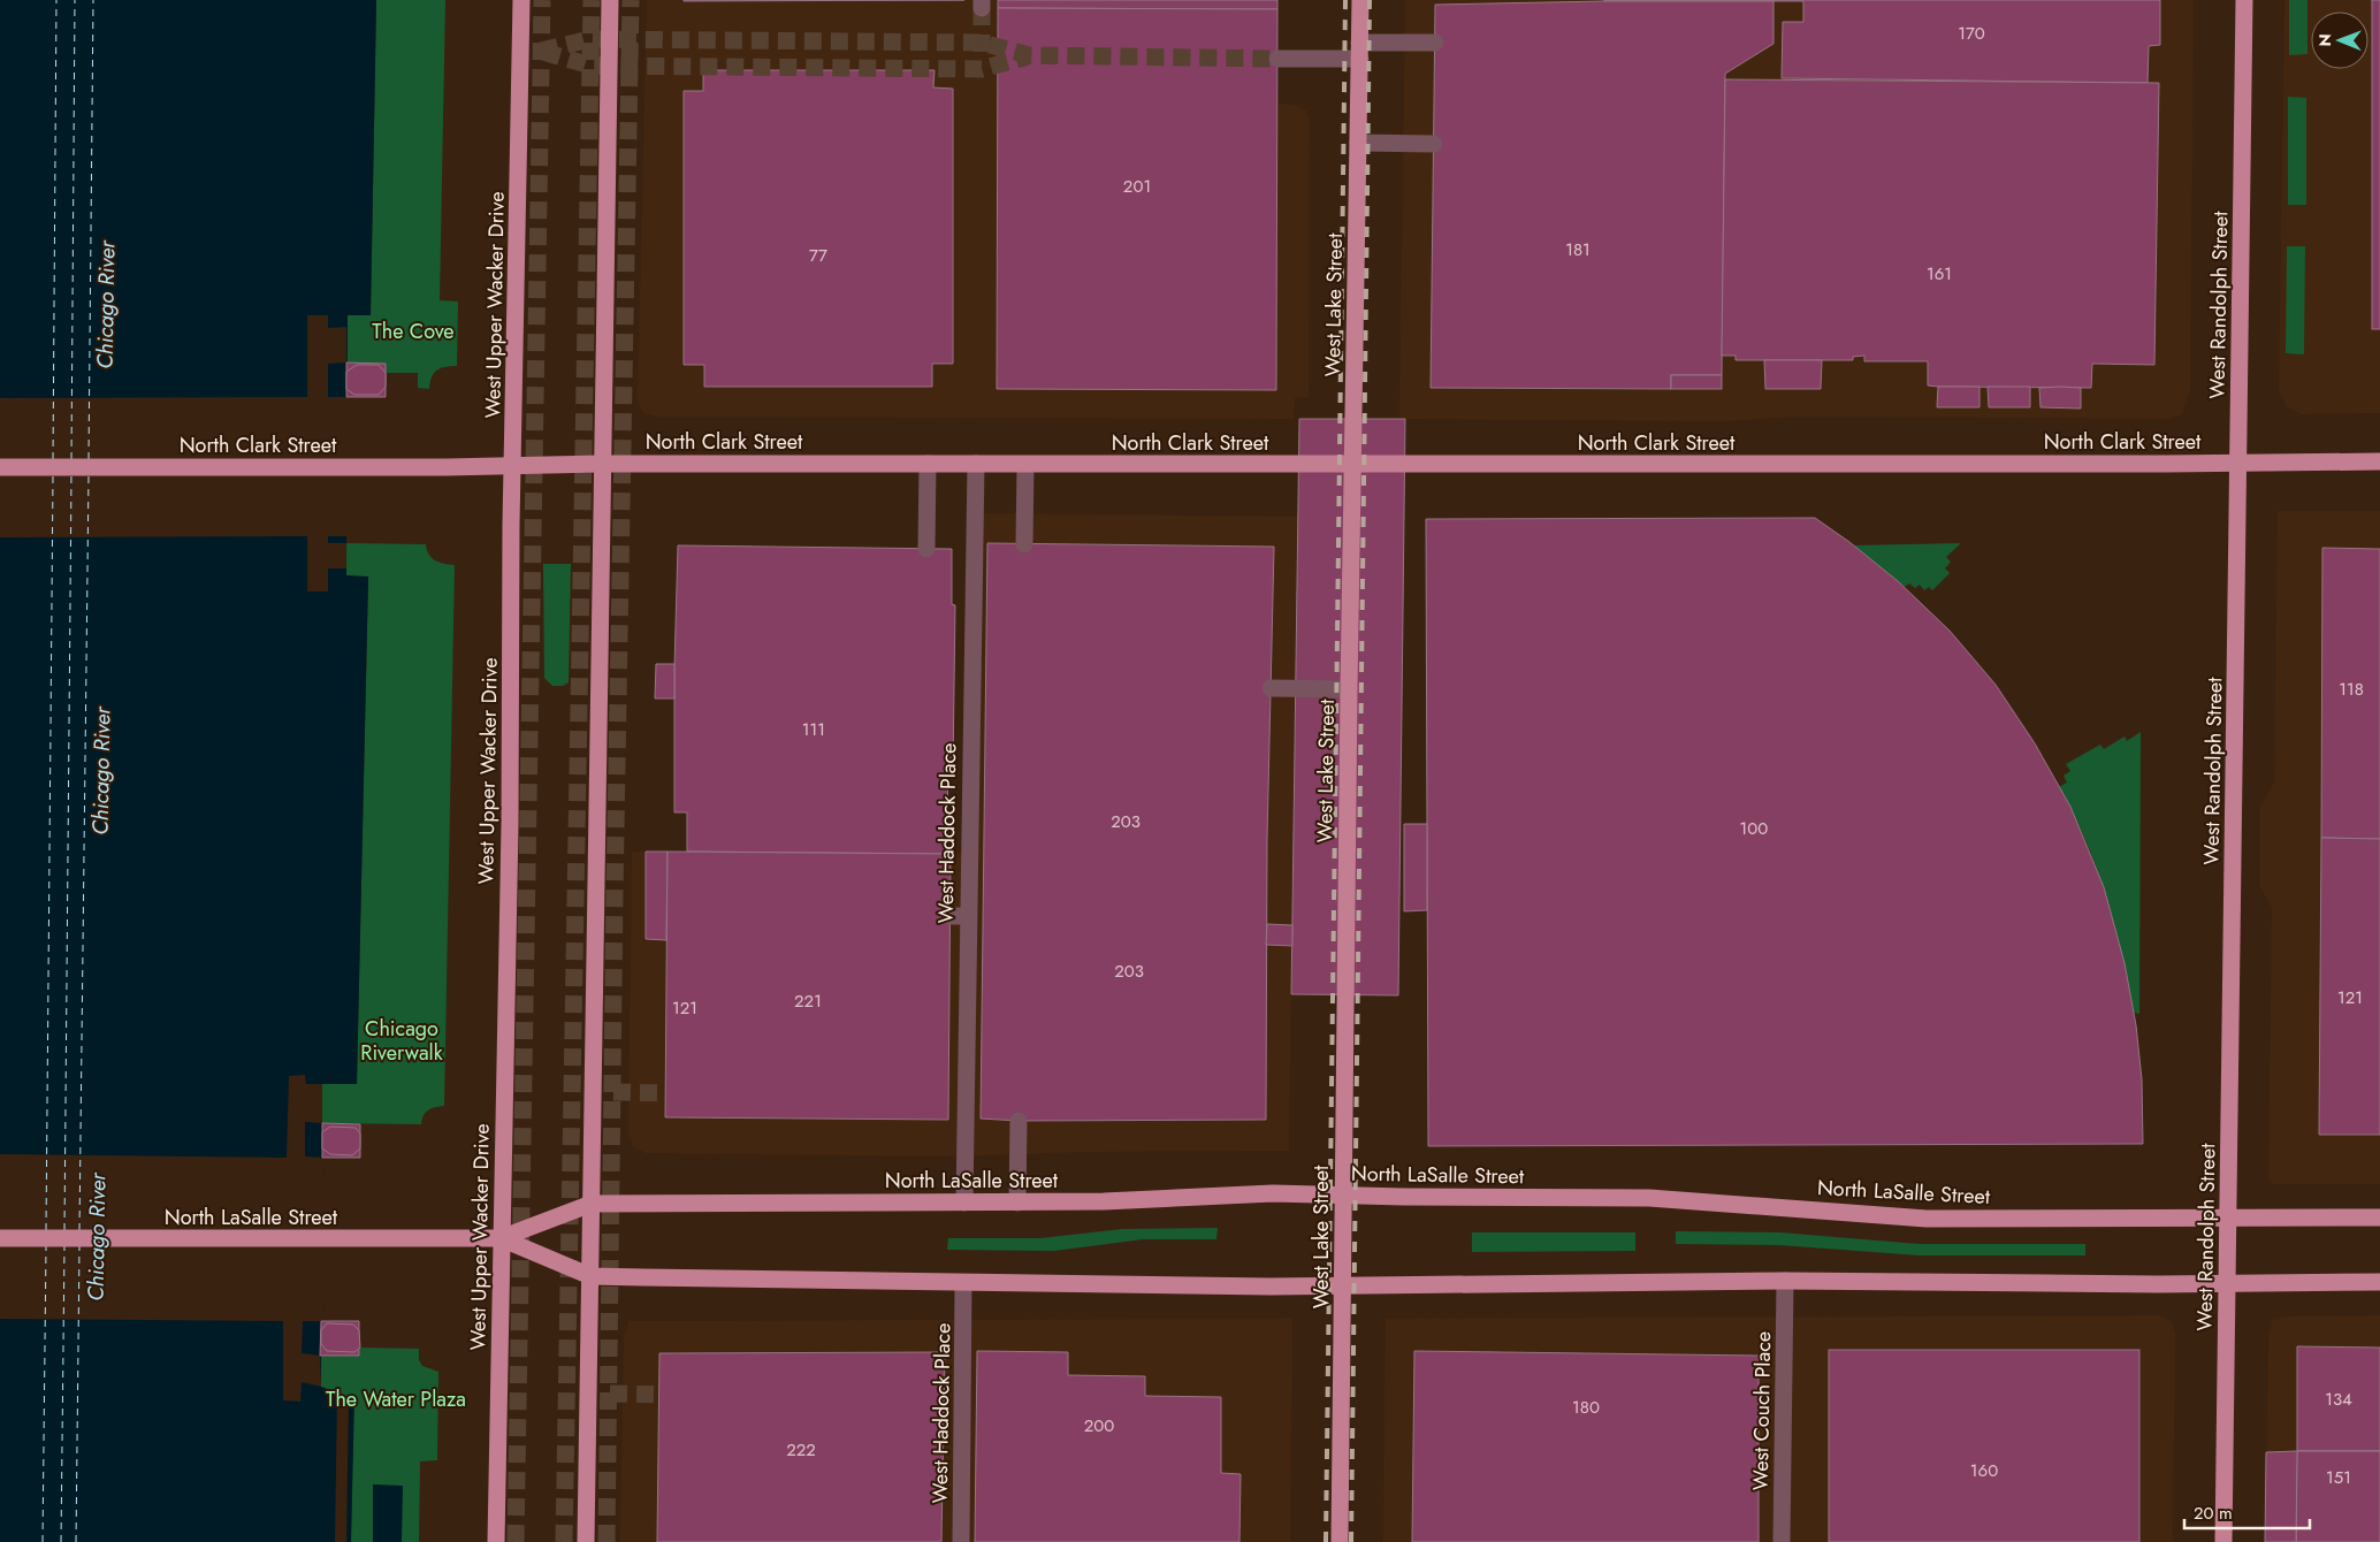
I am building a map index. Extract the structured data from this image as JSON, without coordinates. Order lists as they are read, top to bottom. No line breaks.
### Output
{"streets":{"main road":["West Upper Wacker Drive","West Lake Street","West Randolph Street","North Clark Street","North LaSalle Street"],"street":["West Haddock Place","West Couch Place"]},"crossings":[["West Upper Wacker Drive","North Clark Street"],["West Upper Wacker Drive","North LaSalle Street"],["West Lake Street","North Clark Street"],["West Lake Street","North LaSalle Street"],["West Randolph Street","North Clark Street"],["West Randolph Street","North LaSalle Street"],["North Clark Street","West Haddock Place"],["West Haddock Place","North LaSalle Street"],["North LaSalle Street","West Couch Place"]],"water":["Chicago River"],"parks":["The Cove","Chicago Riverwalk","The Water Plaza"],"house_numbers":["170","201","181","77","161","118","111","203","100","203","121","221","121","134","180","200","222","160","151"],"scale_bar":"20 m","north":"left"}
